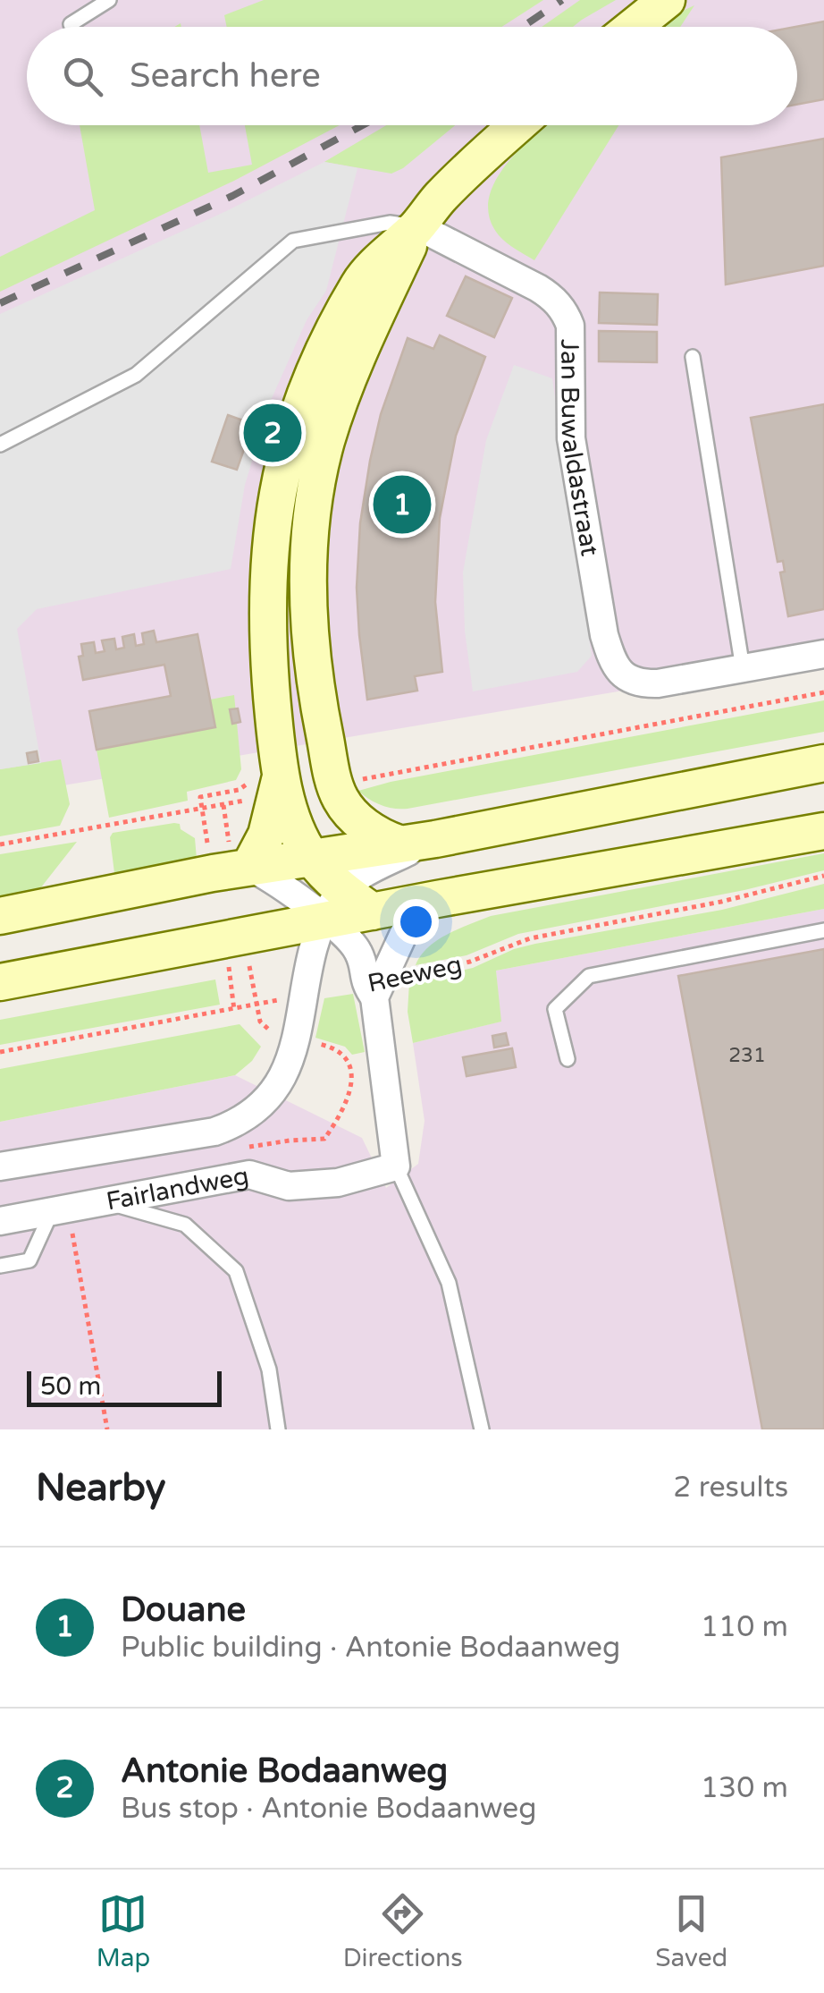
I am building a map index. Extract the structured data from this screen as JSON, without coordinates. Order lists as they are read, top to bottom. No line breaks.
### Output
{"streets":{"street":["Jan Buwaldastraat","Fairlandweg"],"path":["Reeweg"]},"house_numbers":["231"],"scale_bar":"50 m","page":{"search":"Search here","pins":["2","1"],"scale":"50 m","heading":["Nearby","2 results"],"list":[{"mark":"1","name":"Douane","note":"Public building · Antonie Bodaanweg","value":"110 m"},{"mark":"2","name":"Antonie Bodaanweg","note":"Bus stop · Antonie Bodaanweg","value":"130 m"}],"nav":["Map","Directions","Saved"]}}
